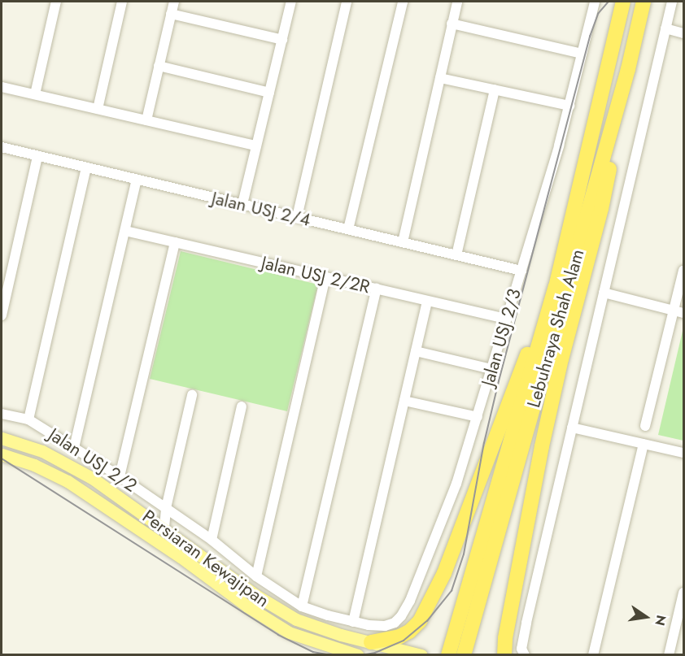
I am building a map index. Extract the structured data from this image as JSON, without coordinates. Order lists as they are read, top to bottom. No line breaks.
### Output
{"streets":{"highway":["Lebuhraya Shah Alam"],"main road":["Persiaran Kewajipan"],"street":["Jalan USJ 2/4","Jalan USJ 2/2R","Jalan USJ 2/3","Jalan USJ 2/2"]},"crossings":[["Jalan USJ 2/4","Jalan USJ 2/3"],["Jalan USJ 2/2R","Jalan USJ 2/3"],["Jalan USJ 2/3","Jalan USJ 2/2"]],"north":"right"}
